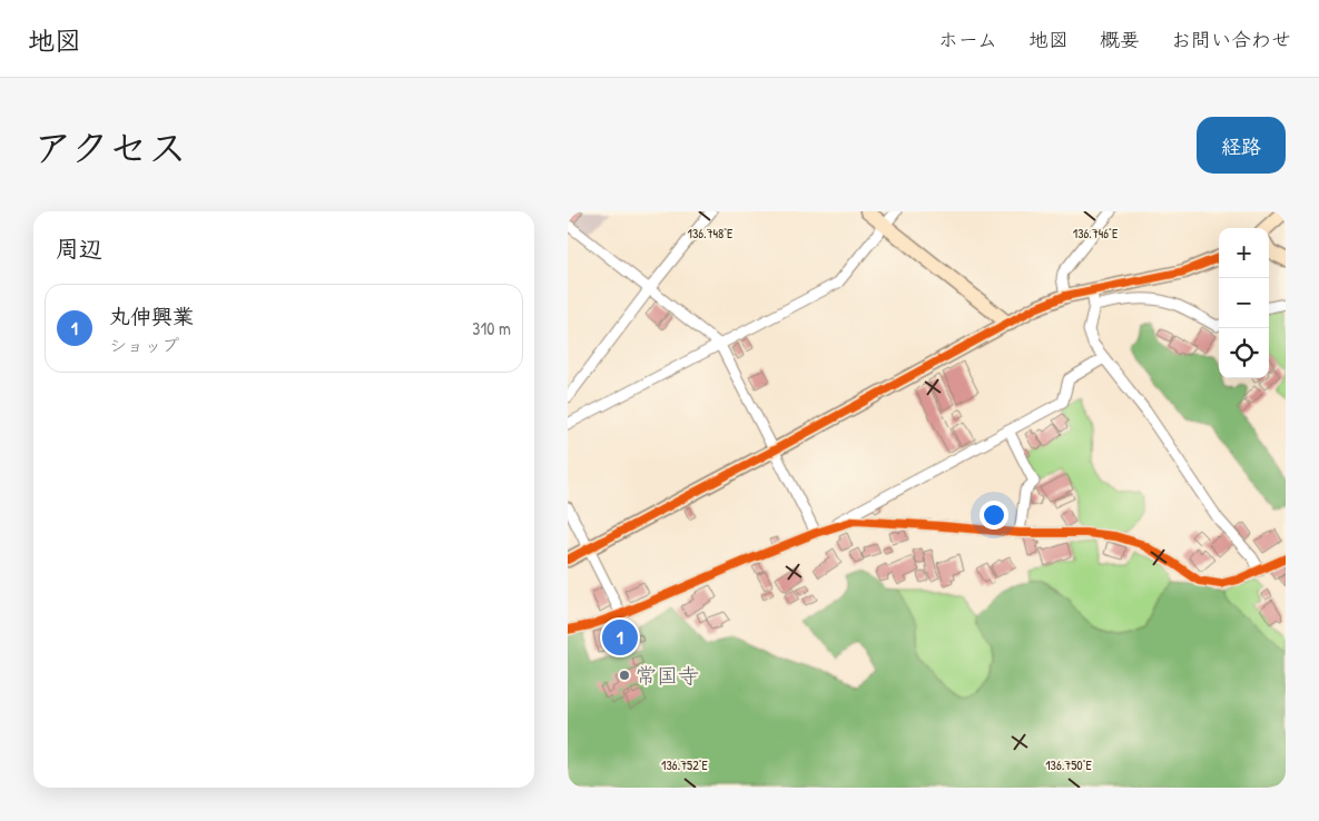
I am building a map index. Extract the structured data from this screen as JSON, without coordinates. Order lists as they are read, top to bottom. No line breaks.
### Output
{"places":["常国寺"],"page":{"header":"地図","nav":["ホーム","地図","概要","お問い合わせ"],"title":"アクセス","buttons":"経路","heading":"周辺","map_buttons":["+","−"],"list":[{"mark":"1","name":"丸伸興業","note":"ショップ","value":"310 m"}],"pins":"1"},"coordinates":["136.748°E","136.746°E","136.752°E","136.750°E"]}
